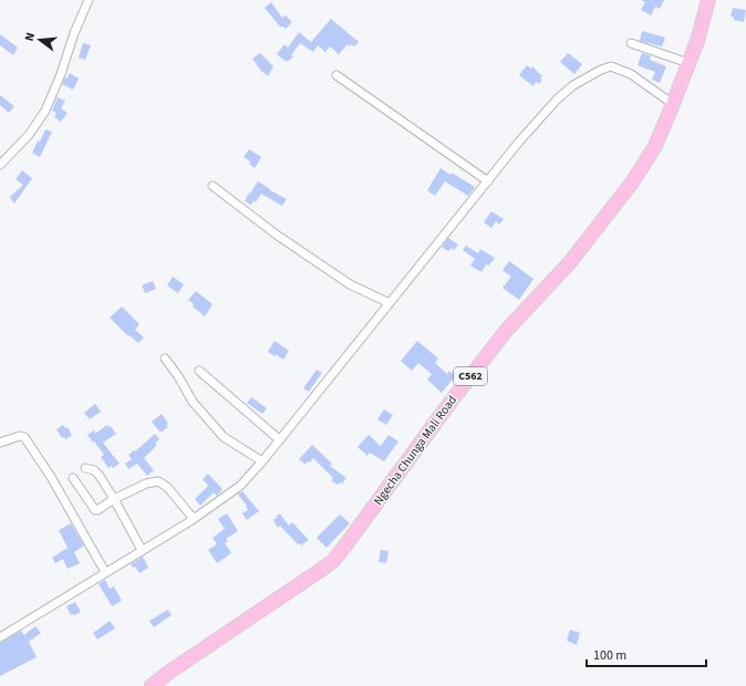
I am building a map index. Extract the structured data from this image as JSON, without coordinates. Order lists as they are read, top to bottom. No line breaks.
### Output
{"streets":{"main road":["C562","Ngecha Chunga Mali Road"]},"scale_bar":"100 m","north":"left"}
